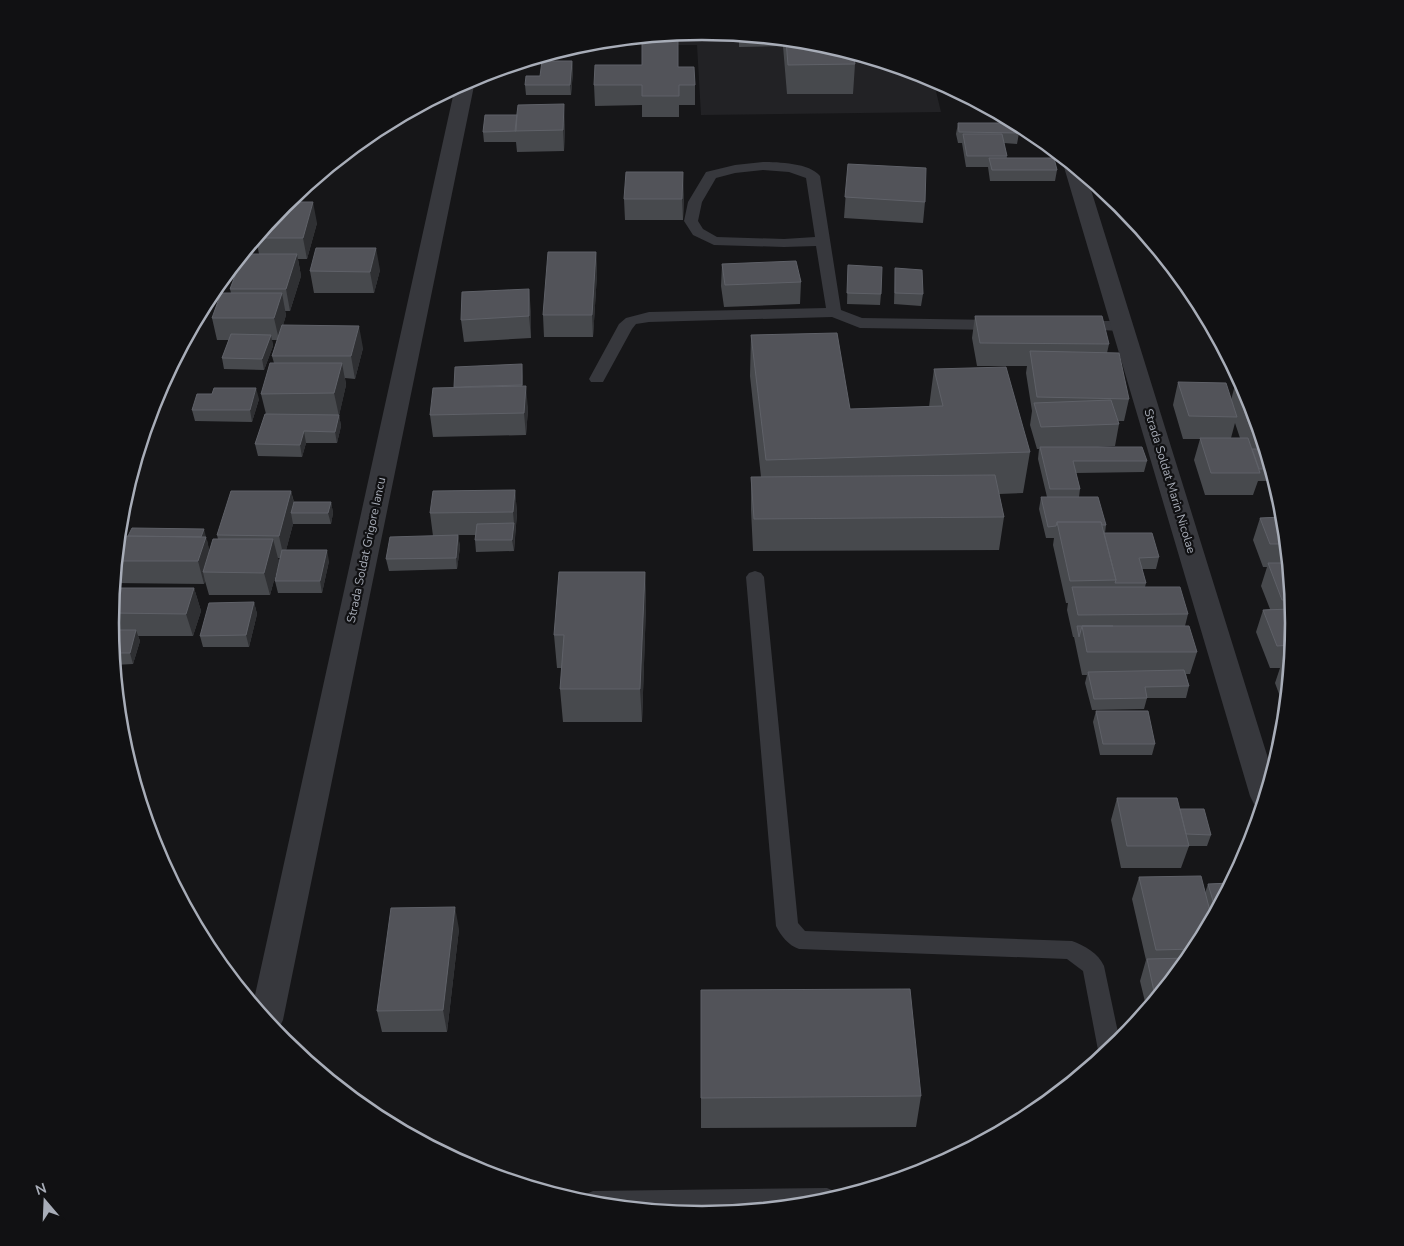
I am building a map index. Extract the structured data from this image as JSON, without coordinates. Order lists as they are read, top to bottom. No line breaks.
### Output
{"streets":{"street":["Strada Soldat Marin Nicolae","Strada Soldat Grigore Iancu"]},"north":"top"}
